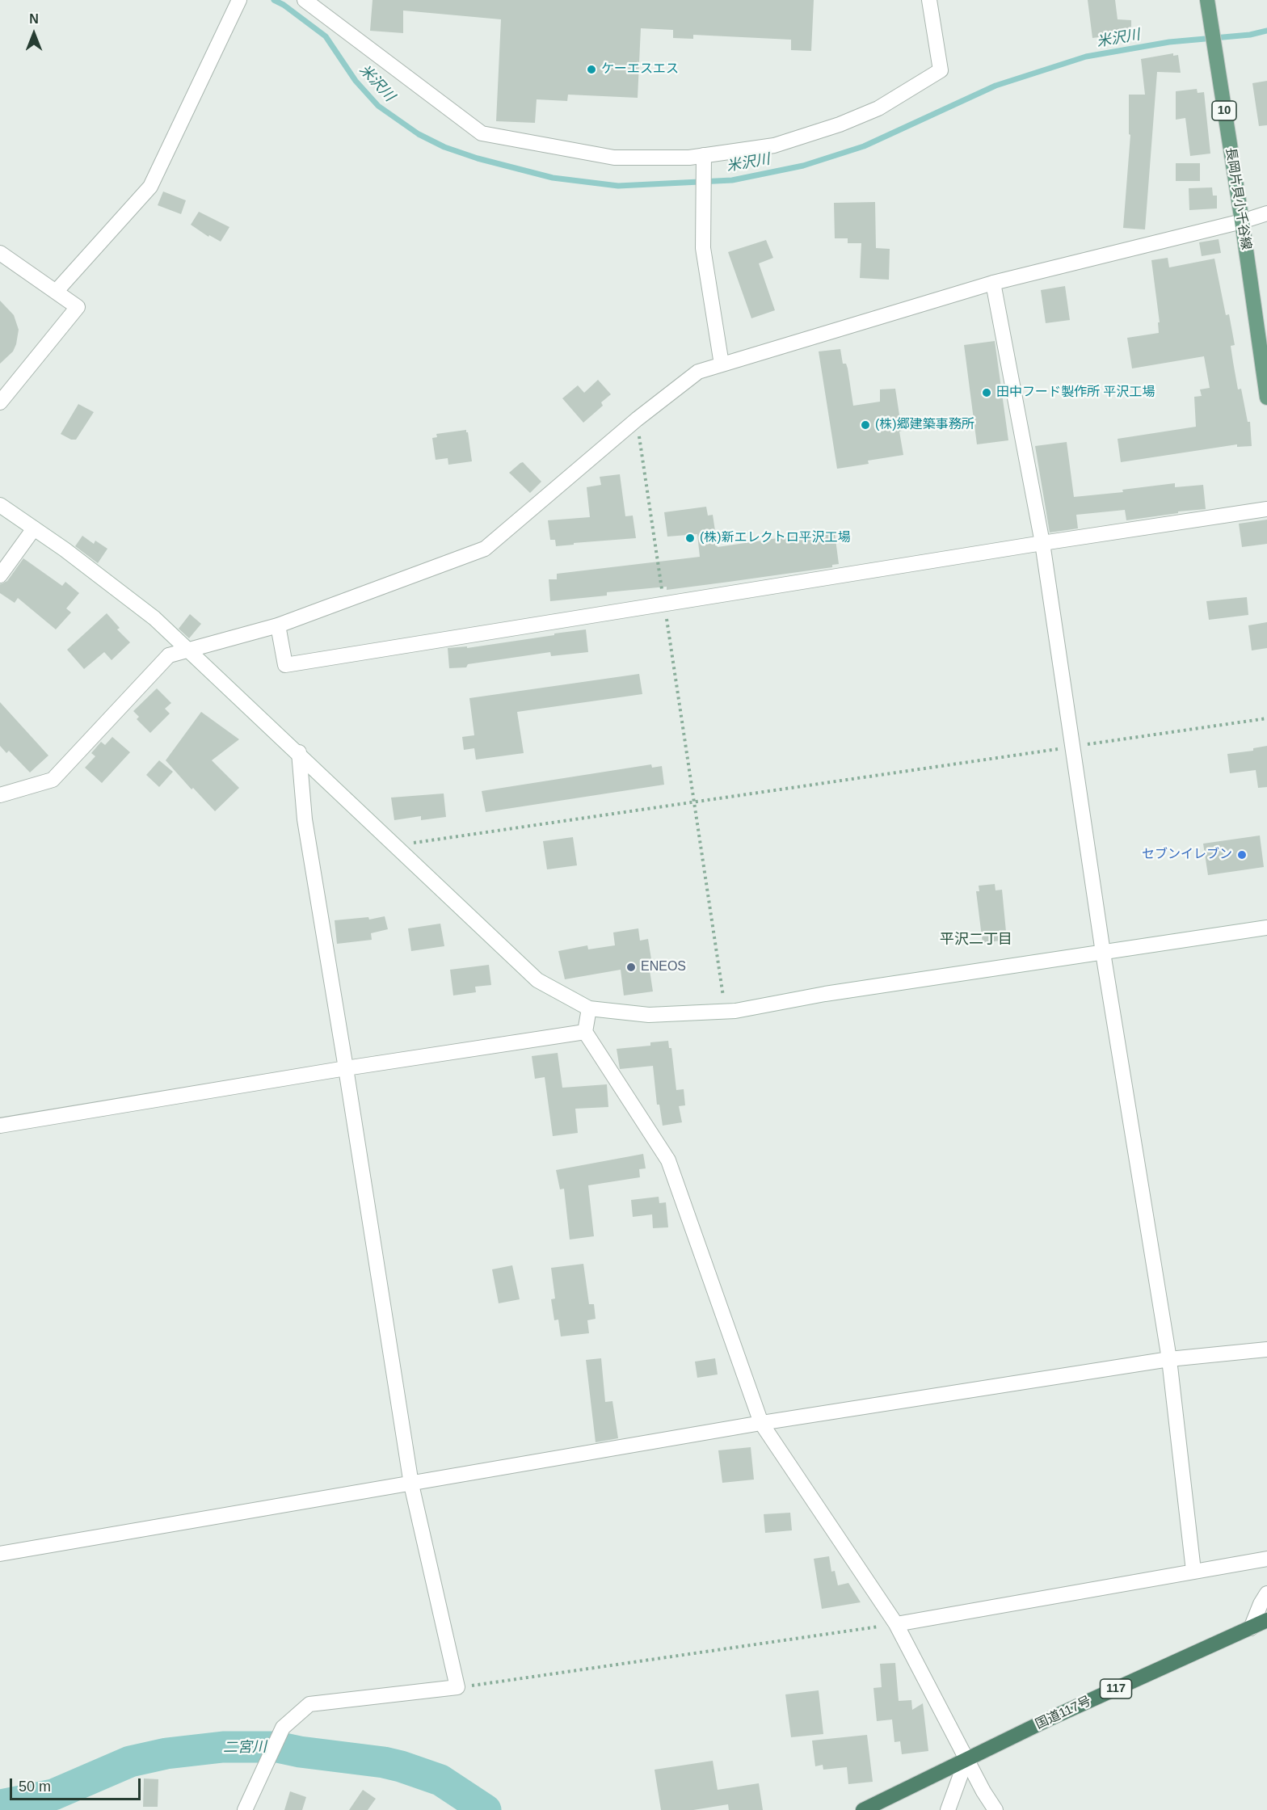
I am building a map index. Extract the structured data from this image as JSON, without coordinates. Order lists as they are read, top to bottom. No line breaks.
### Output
{"streets":{"highway":["117","国道117号"],"main road":["10","長岡片貝小千谷線"]},"districts":["平沢二丁目"],"water":["米沢川","二宮川"],"places":["ケーエスエス","田中フード製作所 平沢工場","(株)郷建築事務所","(株)新エレクトロ平沢工場","セブンイレブン","ENEOS"],"scale_bar":"50 m","north":"top"}
